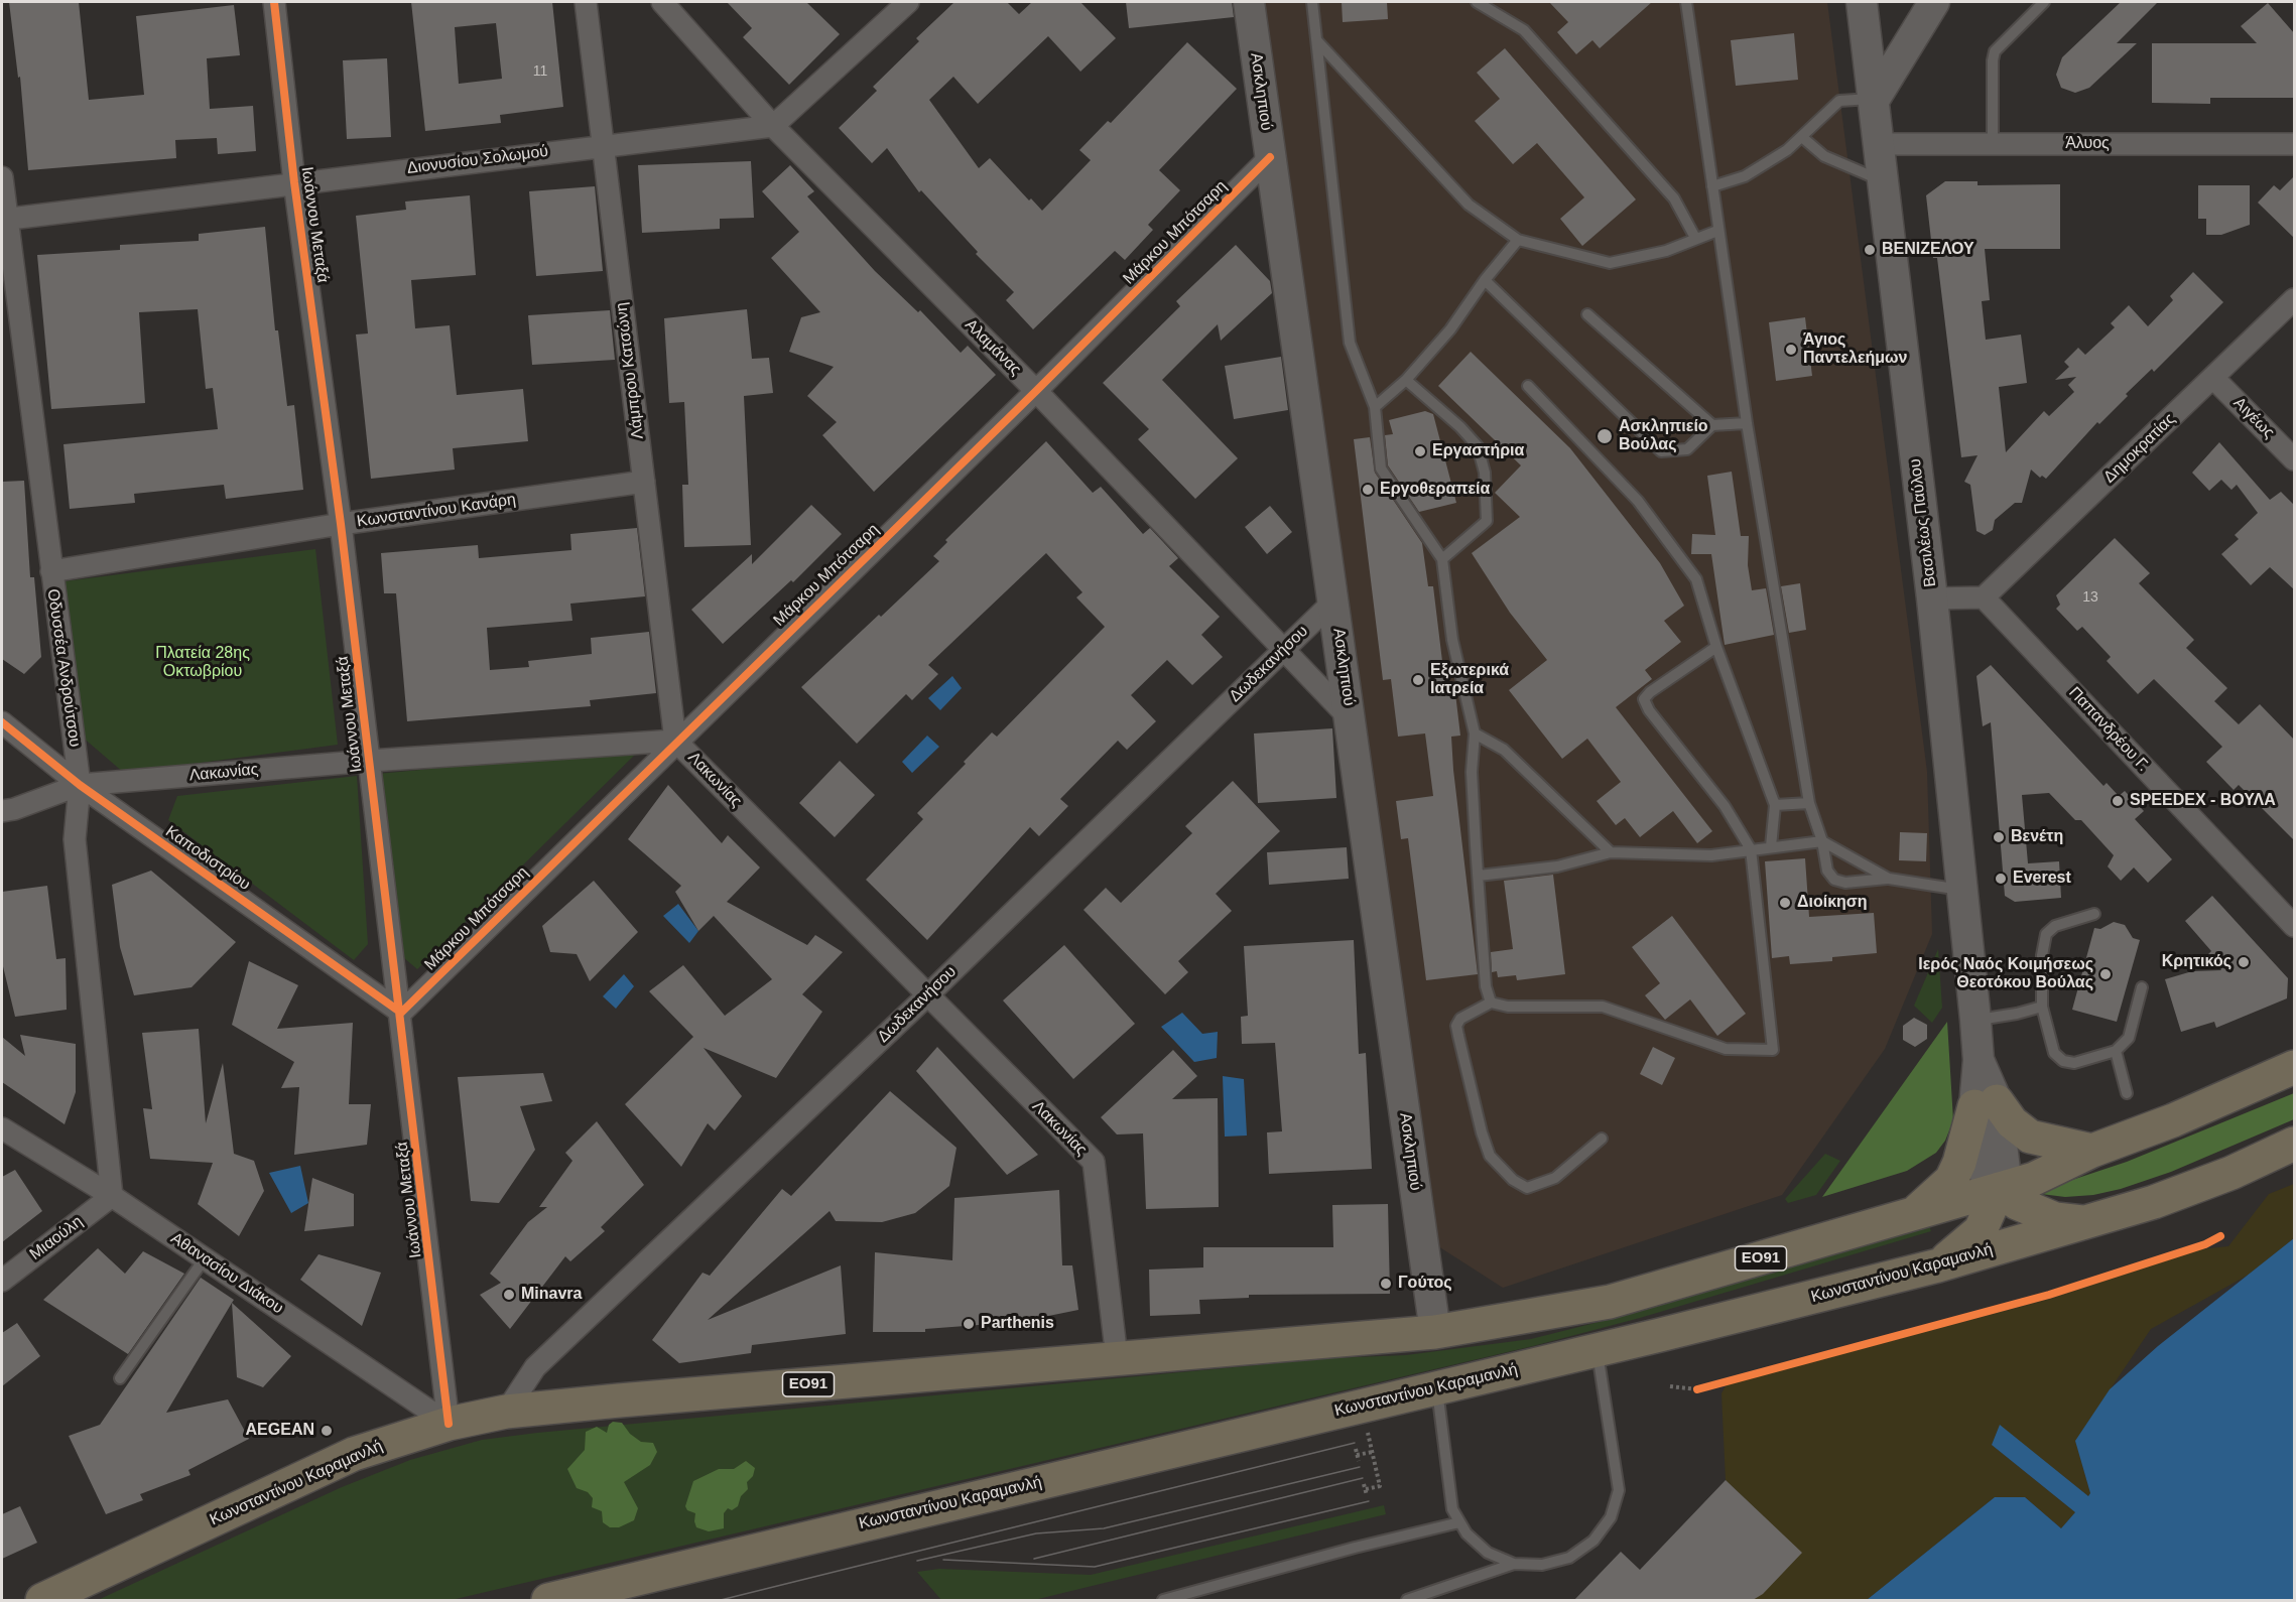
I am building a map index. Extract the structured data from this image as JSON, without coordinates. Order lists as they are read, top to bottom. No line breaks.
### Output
{"streets":{"highway":["ΕΟ91","Κωνσταντίνου Καραμανλή"],"street":["Ασκληπιού","Άλυος","Διονυσίου Σολωμού","Ιωάννου Μεταξά","Μάρκου Μπότσαρη","Αλαμάνας","Λάμπρου Κατσώνη","Αιγέως","Δημοκρατίας","Κωνσταντίνου Κανάρη","Βασιλέως Παύλου","Δωδεκανήσου","Οδυσσέα Ανδρούτσου","Παπανδρέου Γ.","Λακωνίας","Καποδιστρίου","Μιαούλη","Αθανασίου Διάκου"]},"crossings":[["Ασκληπιού","Μάρκου Μπότσαρη"],["Ασκληπιού","Αλαμάνας"],["Ασκληπιού","Δωδεκανήσου"],["Ασκληπιού","Κωνσταντίνου Καραμανλή"],["Άλυος","Βασιλέως Παύλου"],["Διονυσίου Σολωμού","Ιωάννου Μεταξά"],["Διονυσίου Σολωμού","Αλαμάνας"],["Διονυσίου Σολωμού","Λάμπρου Κατσώνη"],["Διονυσίου Σολωμού","Οδυσσέα Ανδρούτσου"],["Ιωάννου Μεταξά","Μάρκου Μπότσαρη"],["Ιωάννου Μεταξά","Κωνσταντίνου Κανάρη"],["Ιωάννου Μεταξά","Λακωνίας"],["Ιωάννου Μεταξά","Καποδιστρίου"],["Ιωάννου Μεταξά","Αθανασίου Διάκου"],["Ιωάννου Μεταξά","Κωνσταντίνου Καραμανλή"],["Μάρκου Μπότσαρη","Αλαμάνας"],["Μάρκου Μπότσαρη","Λάμπρου Κατσώνη"],["Μάρκου Μπότσαρη","Λακωνίας"],["Μάρκου Μπότσαρη","Καποδιστρίου"],["Αλαμάνας","Δωδεκανήσου"],["Λάμπρου Κατσώνη","Κωνσταντίνου Κανάρη"],["Λάμπρου Κατσώνη","Λακωνίας"],["Αιγέως","Δημοκρατίας"],["Δημοκρατίας","Παπανδρέου Γ."],["Κωνσταντίνου Κανάρη","Οδυσσέα Ανδρούτσου"],["Βασιλέως Παύλου","ΕΟ91"],["Δωδεκανήσου","Λακωνίας"],["Δωδεκανήσου","Κωνσταντίνου Καραμανλή"],["Οδυσσέα Ανδρούτσου","Λακωνίας"],["Οδυσσέα Ανδρούτσου","Καποδιστρίου"],["Οδυσσέα Ανδρούτσου","Μιαούλη"],["Οδυσσέα Ανδρούτσου","Αθανασίου Διάκου"],["Λακωνίας","Καποδιστρίου"],["Λακωνίας","Κωνσταντίνου Καραμανλή"],["Μιαούλη","Αθανασίου Διάκου"],["ΕΟ91","Κωνσταντίνου Καραμανλή"],["Αθανασίου Διάκου","Κωνσταντίνου Καραμανλή"]],"parks":["Πλατεία 28ης Οκτωβρίου"],"places":["ΒΕΝΙΖΕΛΟΥ","Άγιος Παντελεήμων","Ασκληπιείο Βούλας","Εργαστήρια","Εργοθεραπεία","Εξωτερικά Ιατρεία","SPEEDEX - ΒΟΥΛΑ","Βενέτη","Everest","Διοίκηση","Κρητικός","Ιερός Ναός Κοιμήσεως Θεοτόκου Βούλας","Γούτος","Minavra","Parthenis","AEGEAN"],"house_numbers":["11","13"]}
